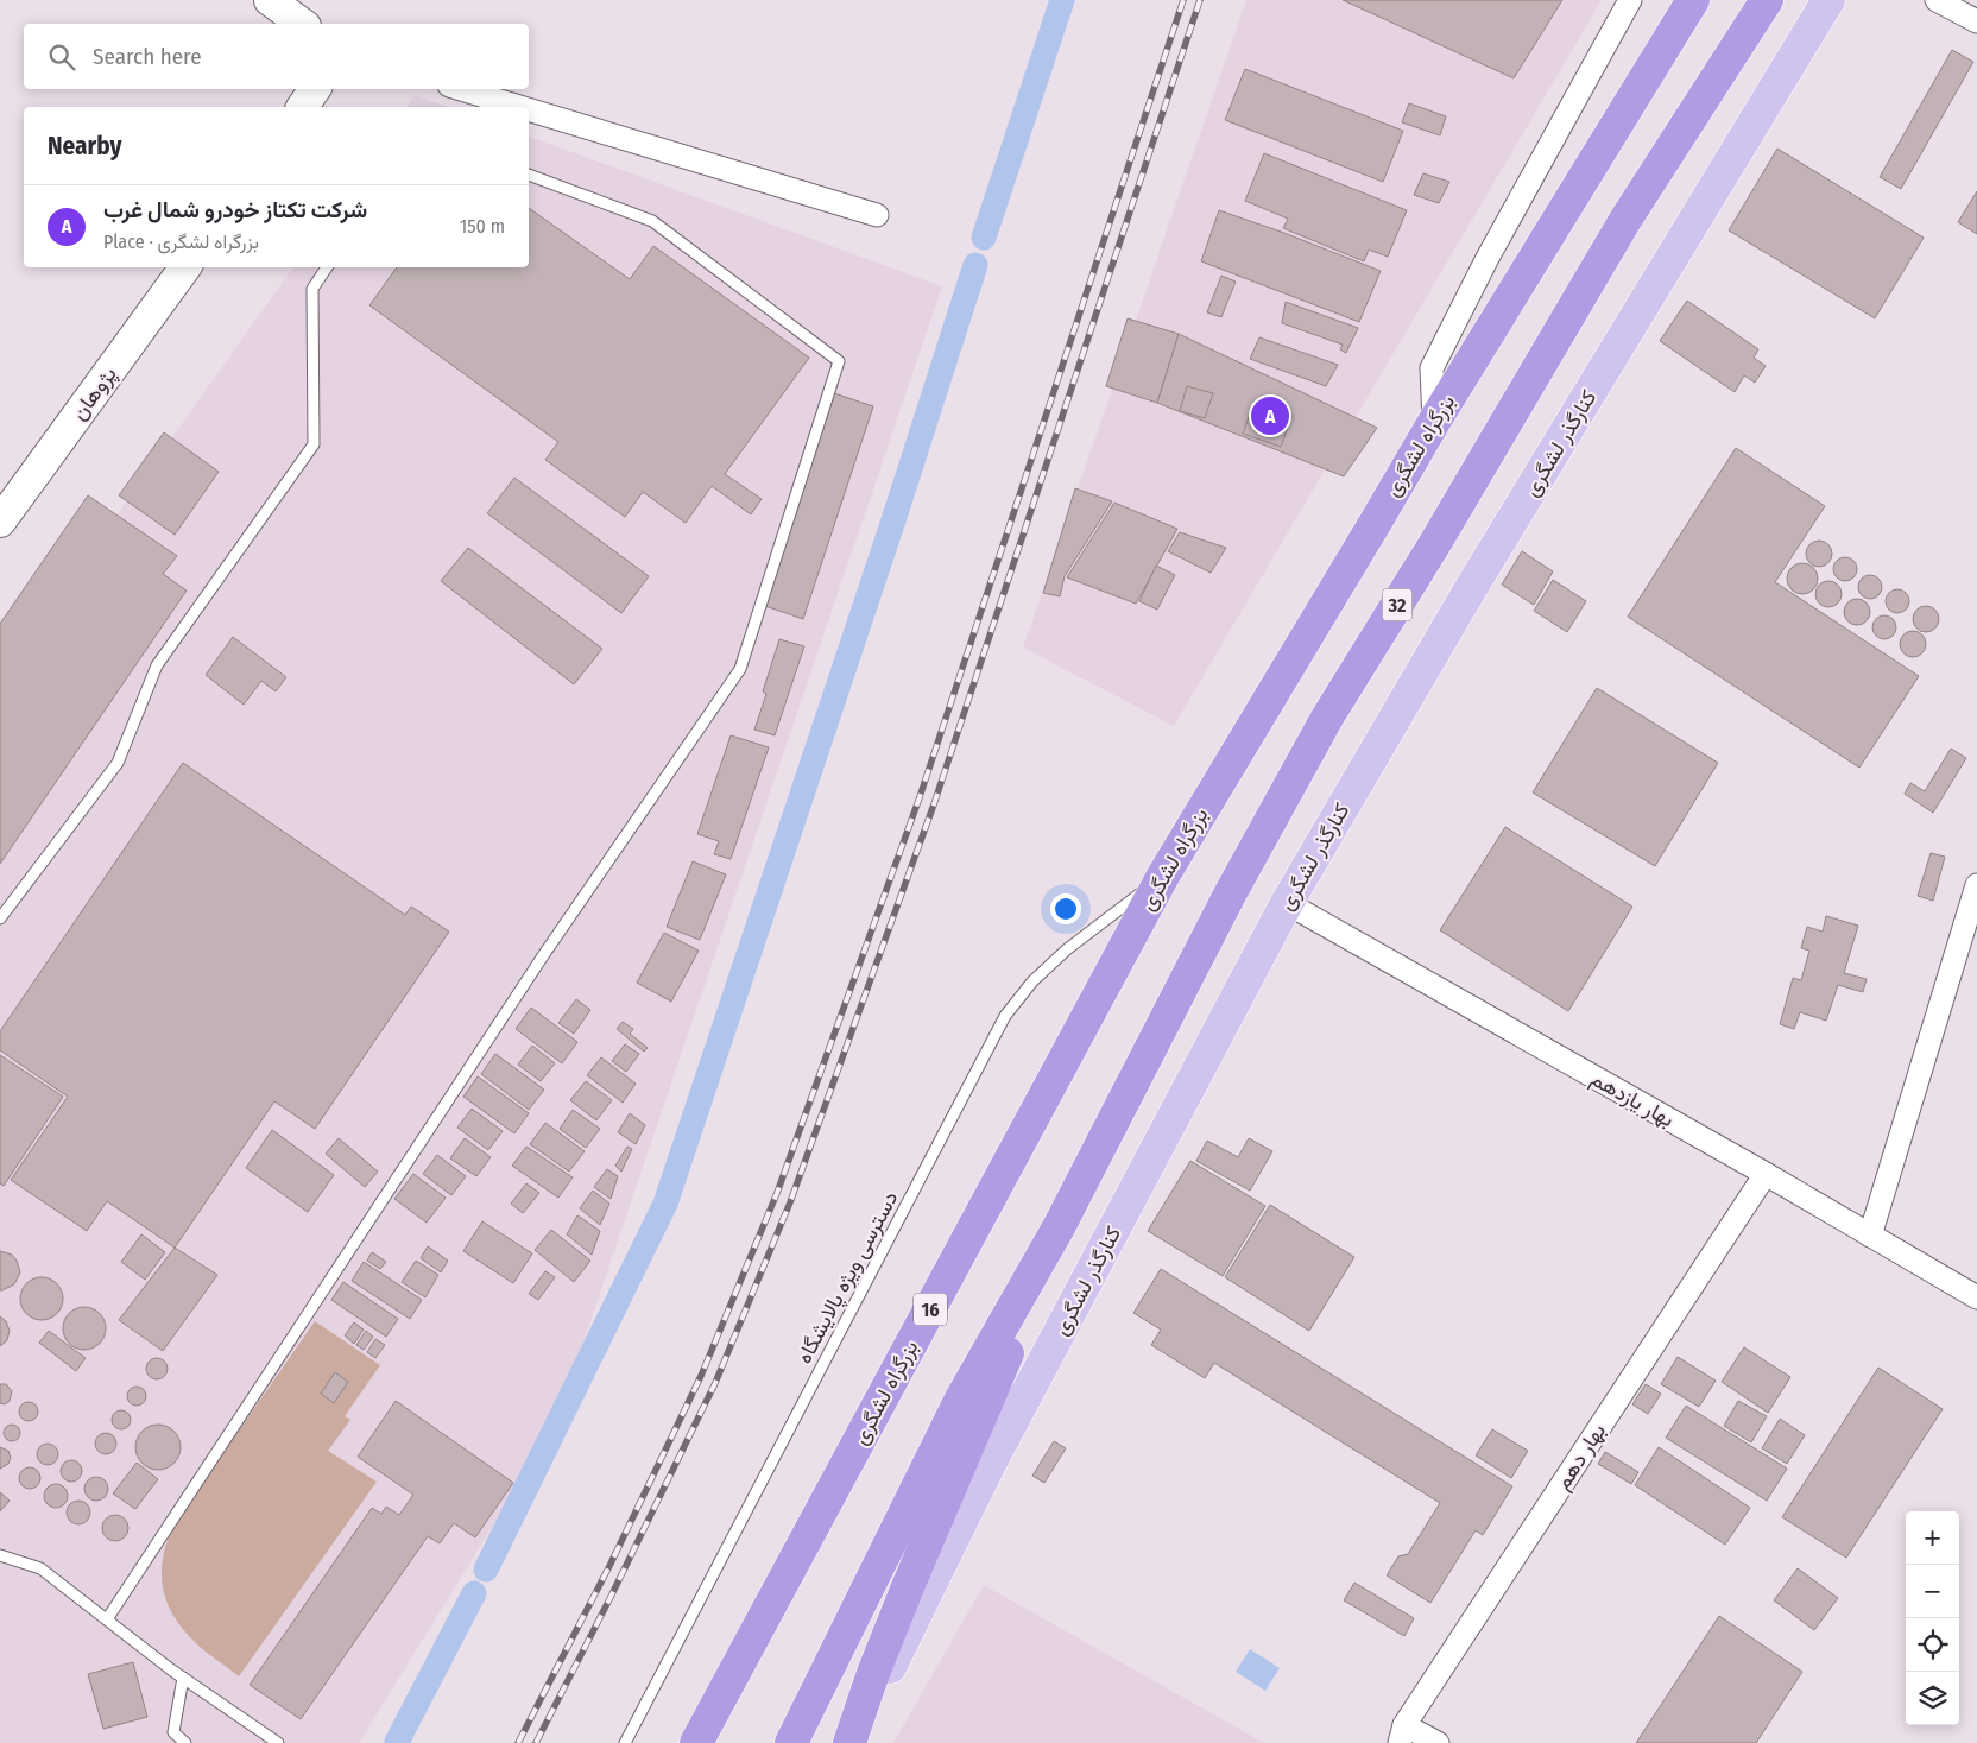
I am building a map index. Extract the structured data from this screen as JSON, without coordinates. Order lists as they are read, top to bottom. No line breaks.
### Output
{"streets":{"highway":["بزرگراه لشگری","32","16"],"main road":["پژوهان","کنارگذر لشگری"],"street":["بهار یازدهم","بهار دهم"],"lane":["دسترسی ویژه پالایشگاه"]},"crossings":[["کنارگذر لشگری","بهار یازدهم"],["بزرگراه لشگری","دسترسی ویژه پالایشگاه"],["بهار یازدهم","بهار دهم"]],"page":{"search":"Search here","heading":"Nearby","list":[{"mark":"A","name":"شرکت تکتاز خودرو شمال غرب","note":"Place · بزرگراه لشگری","value":"150 m"}],"pins":"A","map_buttons":["+","−"]}}
